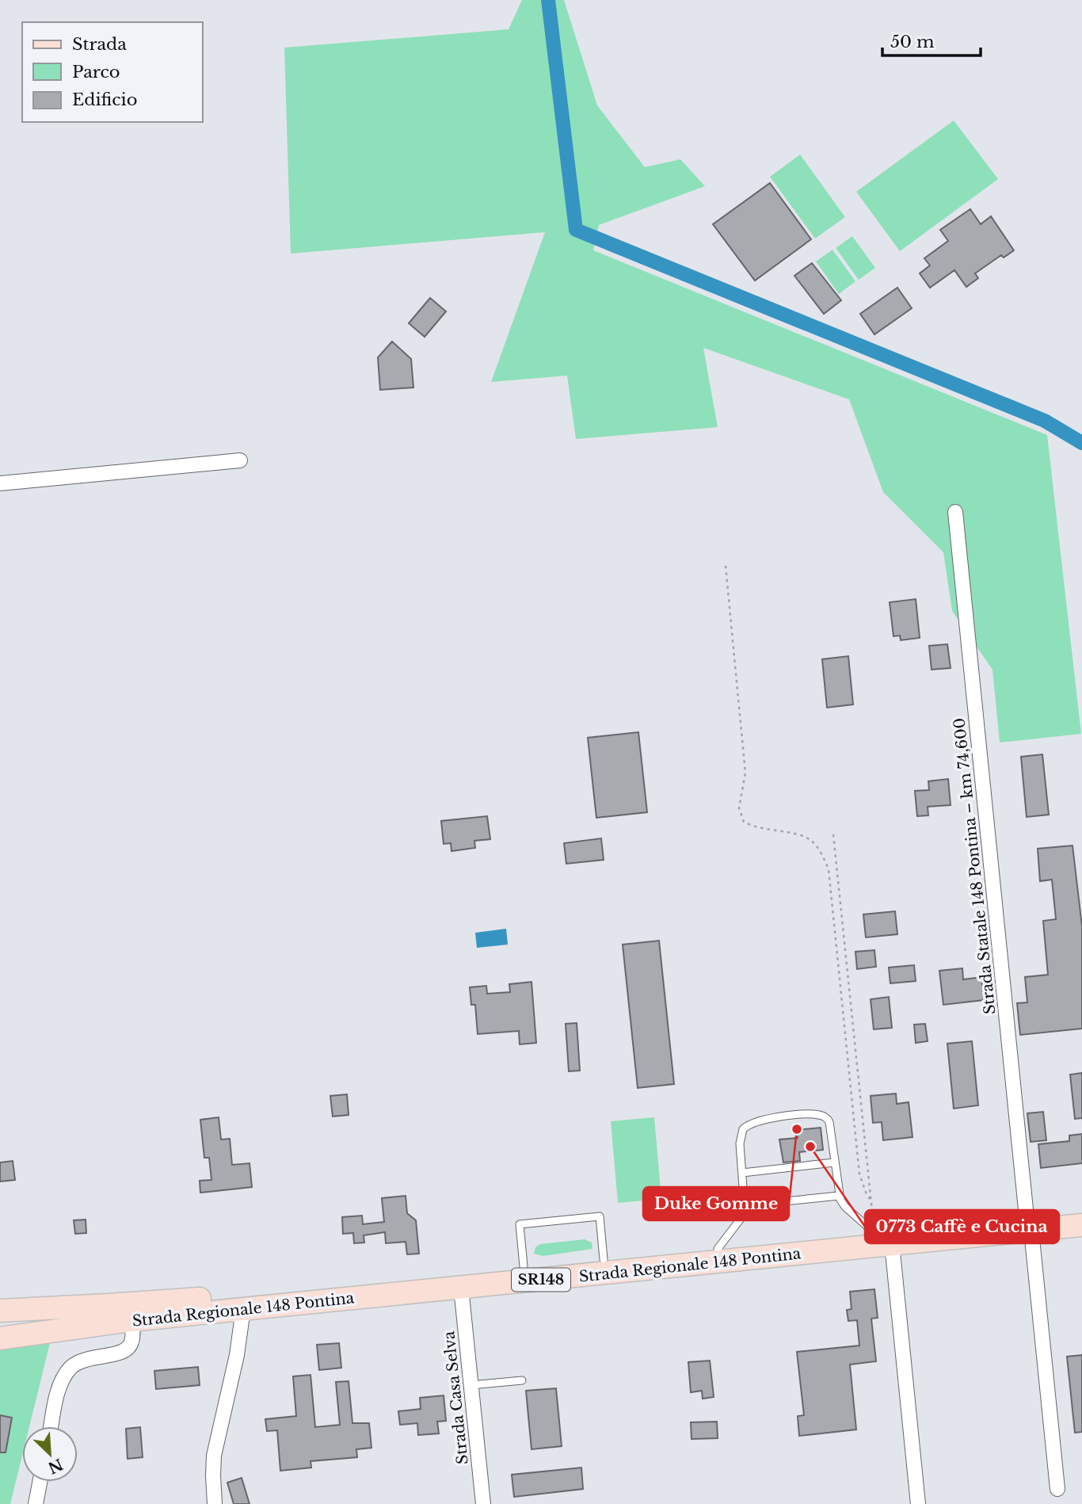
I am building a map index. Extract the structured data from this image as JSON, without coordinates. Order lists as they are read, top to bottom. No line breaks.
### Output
{"streets":{"main road":["Strada Regionale 148 Pontina","SR148"],"street":["Strada Statale 148 Pontina – km 74,600","Strada Casa Selva"]},"crossings":[["Strada Statale 148 Pontina – km 74,600","Strada Regionale 148 Pontina"],["Strada Regionale 148 Pontina","Strada Casa Selva"]],"places":["Duke Gomme","0773 Caffè e Cucina"],"legend":["Strada","Parco","Edificio"],"scale_bar":"50 m","north":"bottom right"}
